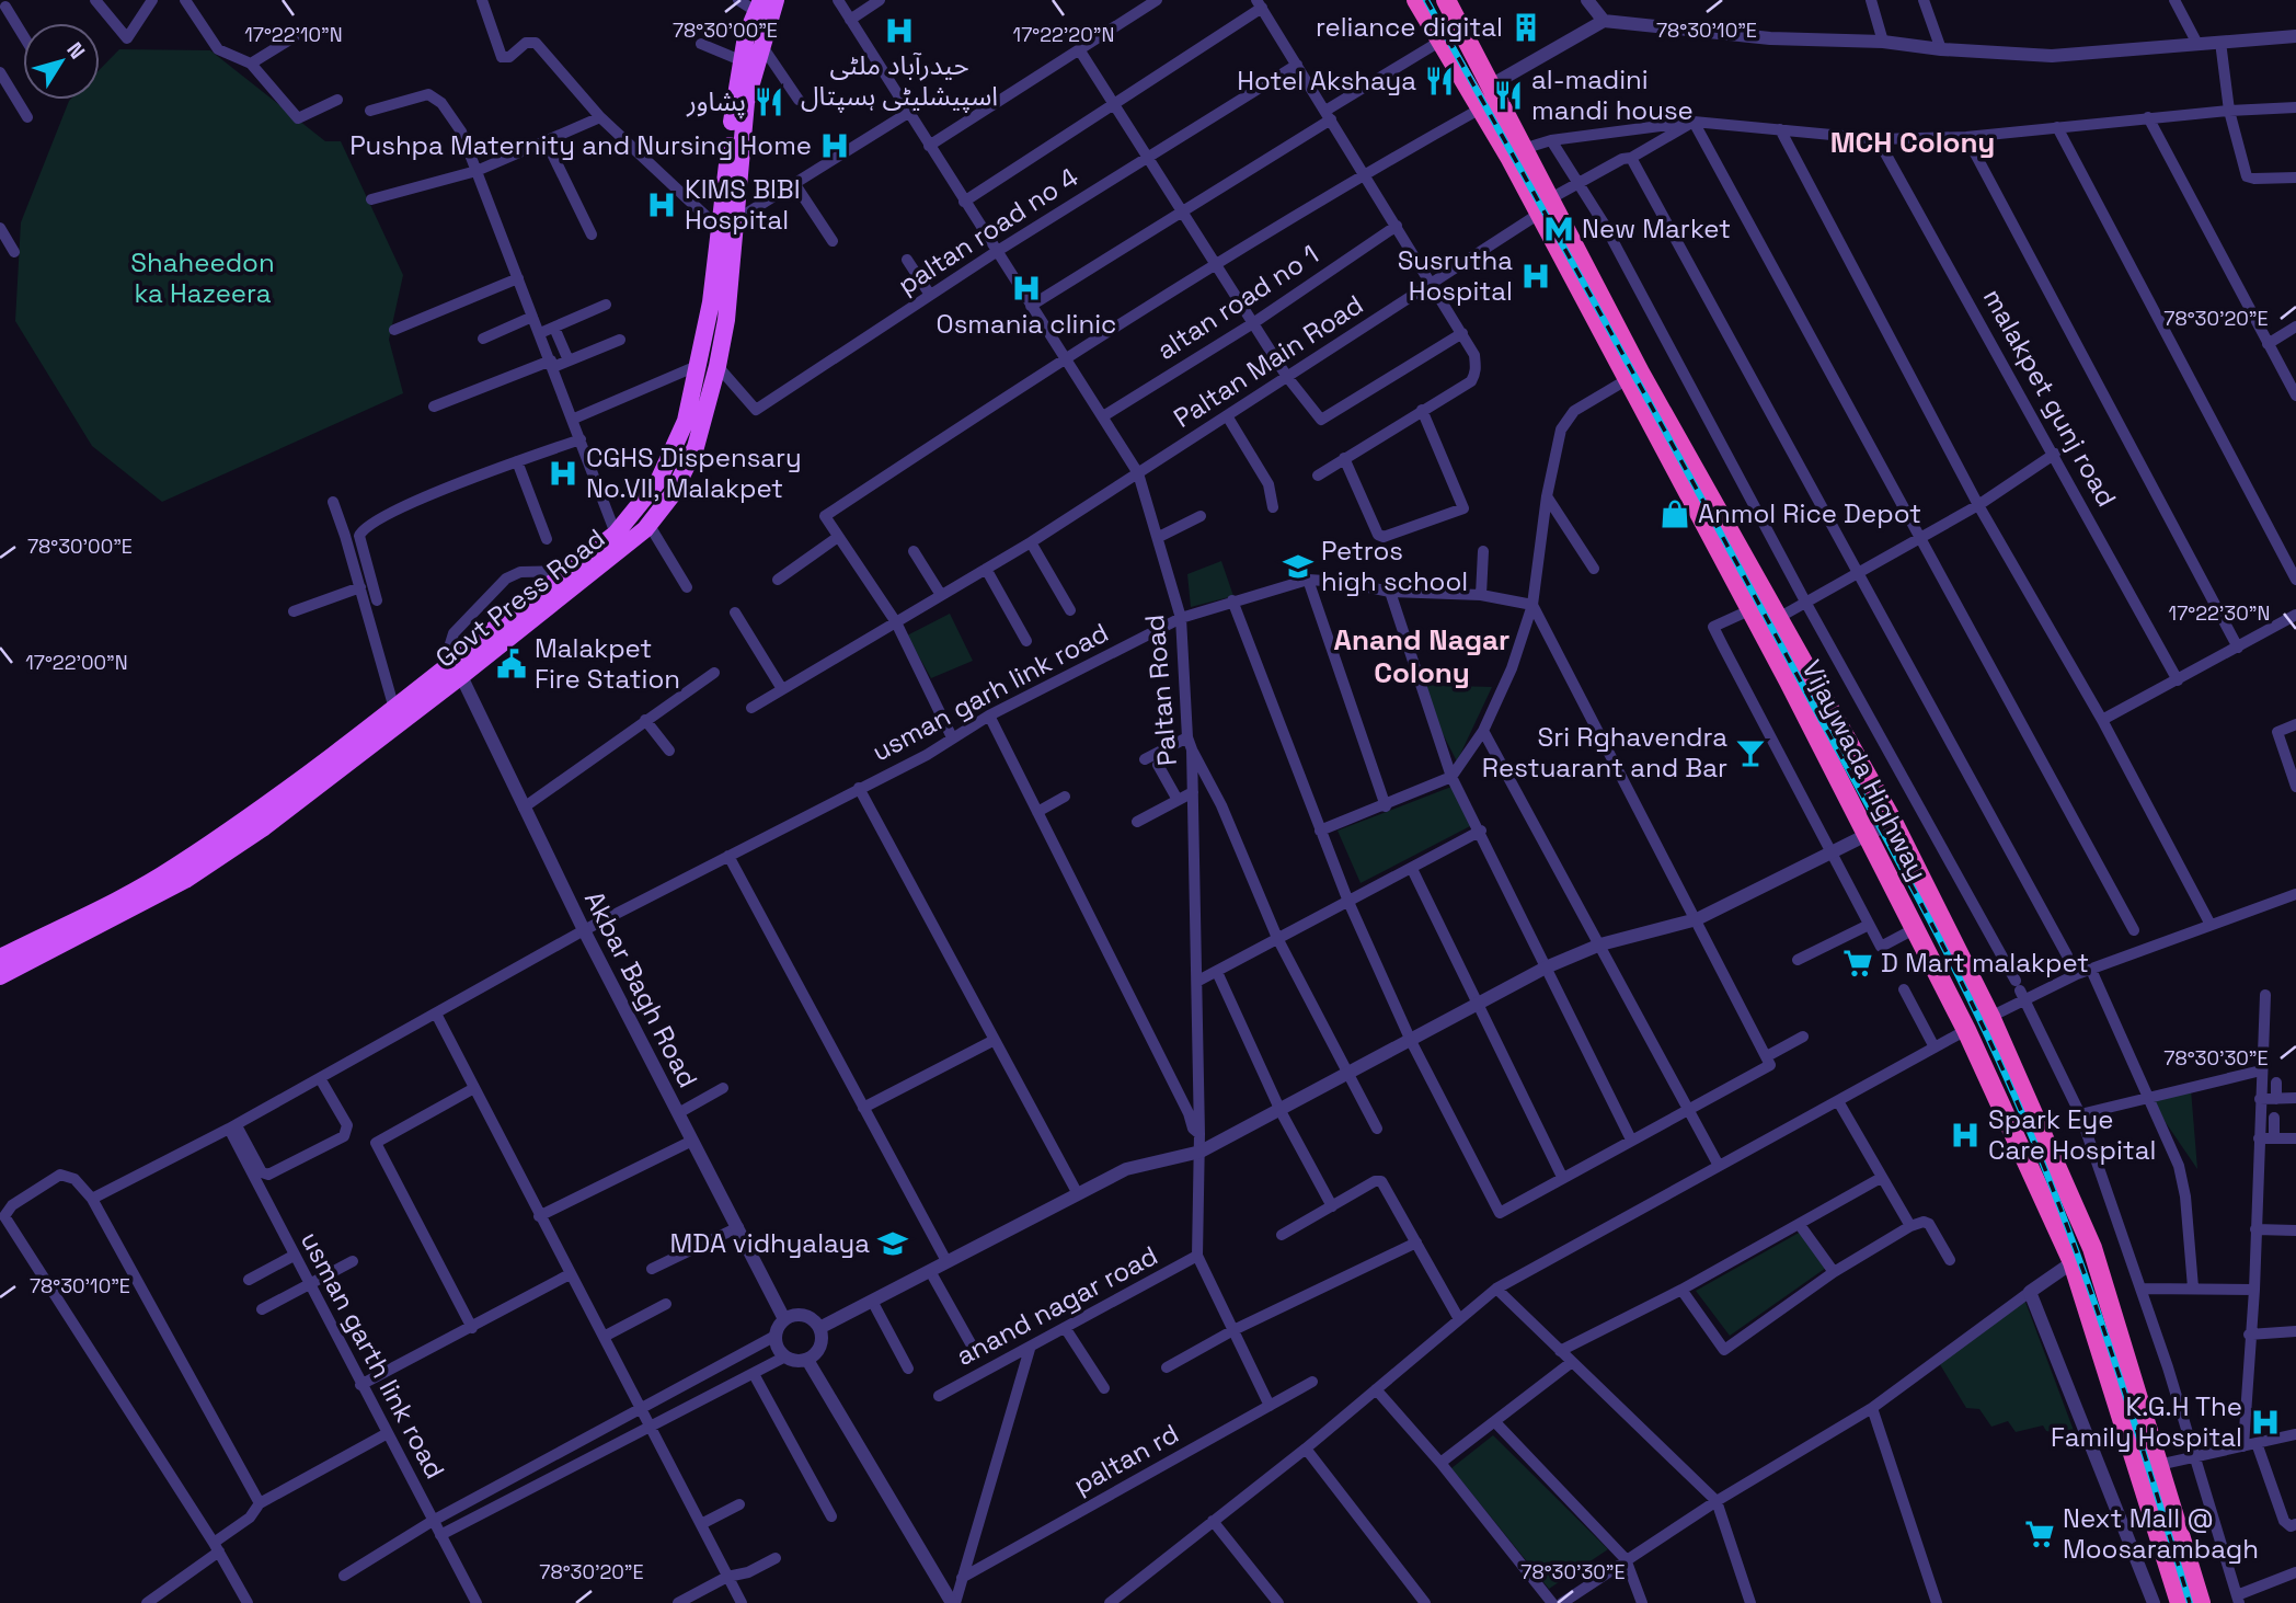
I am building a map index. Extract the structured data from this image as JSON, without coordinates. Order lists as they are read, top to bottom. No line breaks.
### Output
{"streets":{"highway":["Vijaywada Highway"],"main road":["Govt Press Road"],"street":["paltan road no 4","altan road no 1","Paltan Main Road","malakpet gunj road","Paltan Road","usman garh link road","Akbar Bagh Road","anand nagar road","usman garth link road","paltan rd"]},"crossings":[["paltan road no 4","Govt Press Road"],["paltan road no 4","Paltan Road"],["altan road no 1","Paltan Road"],["Paltan Main Road","Paltan Road"],["Paltan Main Road","Vijaywada Highway"],["Govt Press Road","Akbar Bagh Road"],["Paltan Road","usman garh link road"],["Paltan Road","anand nagar road"],["Paltan Road","paltan rd"],["usman garh link road","Akbar Bagh Road"]],"districts":["MCH Colony","Anand Nagar Colony"],"parks":["Shaheedon ka Hazeera"],"places":{"building":["reliance digital"],"hospital":["حیدرآباد ملٹی اسپیشلیٹی ہسپتال","Pushpa Maternity and Nursing Home","KIMS BIBI Hospital","Susrutha Hospital","Osmania clinic","CGHS Dispensary No.VII, Malakpet","Spark Eye Care Hospital","K.G.H The Family Hospital"],"restaurant":["Hotel Akshaya","al-madini mandi house","پشاور"],"metro station":["New Market"],"shop":["Anmol Rice Depot"],"school or university":["Petros high school","MDA vidhyalaya"],"public building":["Malakpet Fire Station"],"bar":["Sri Rghavendra Restuarant and Bar"],"supermarket":["D Mart malakpet","Next Mall @ Moosarambagh"]},"north":"top right","coordinates":["78°30'00\"E","78°30'10\"E","17°22'10\"N","17°22'20\"N","78°30'20\"E","17°22'30\"N","17°22'00\"N","78°30'30\"E"]}
